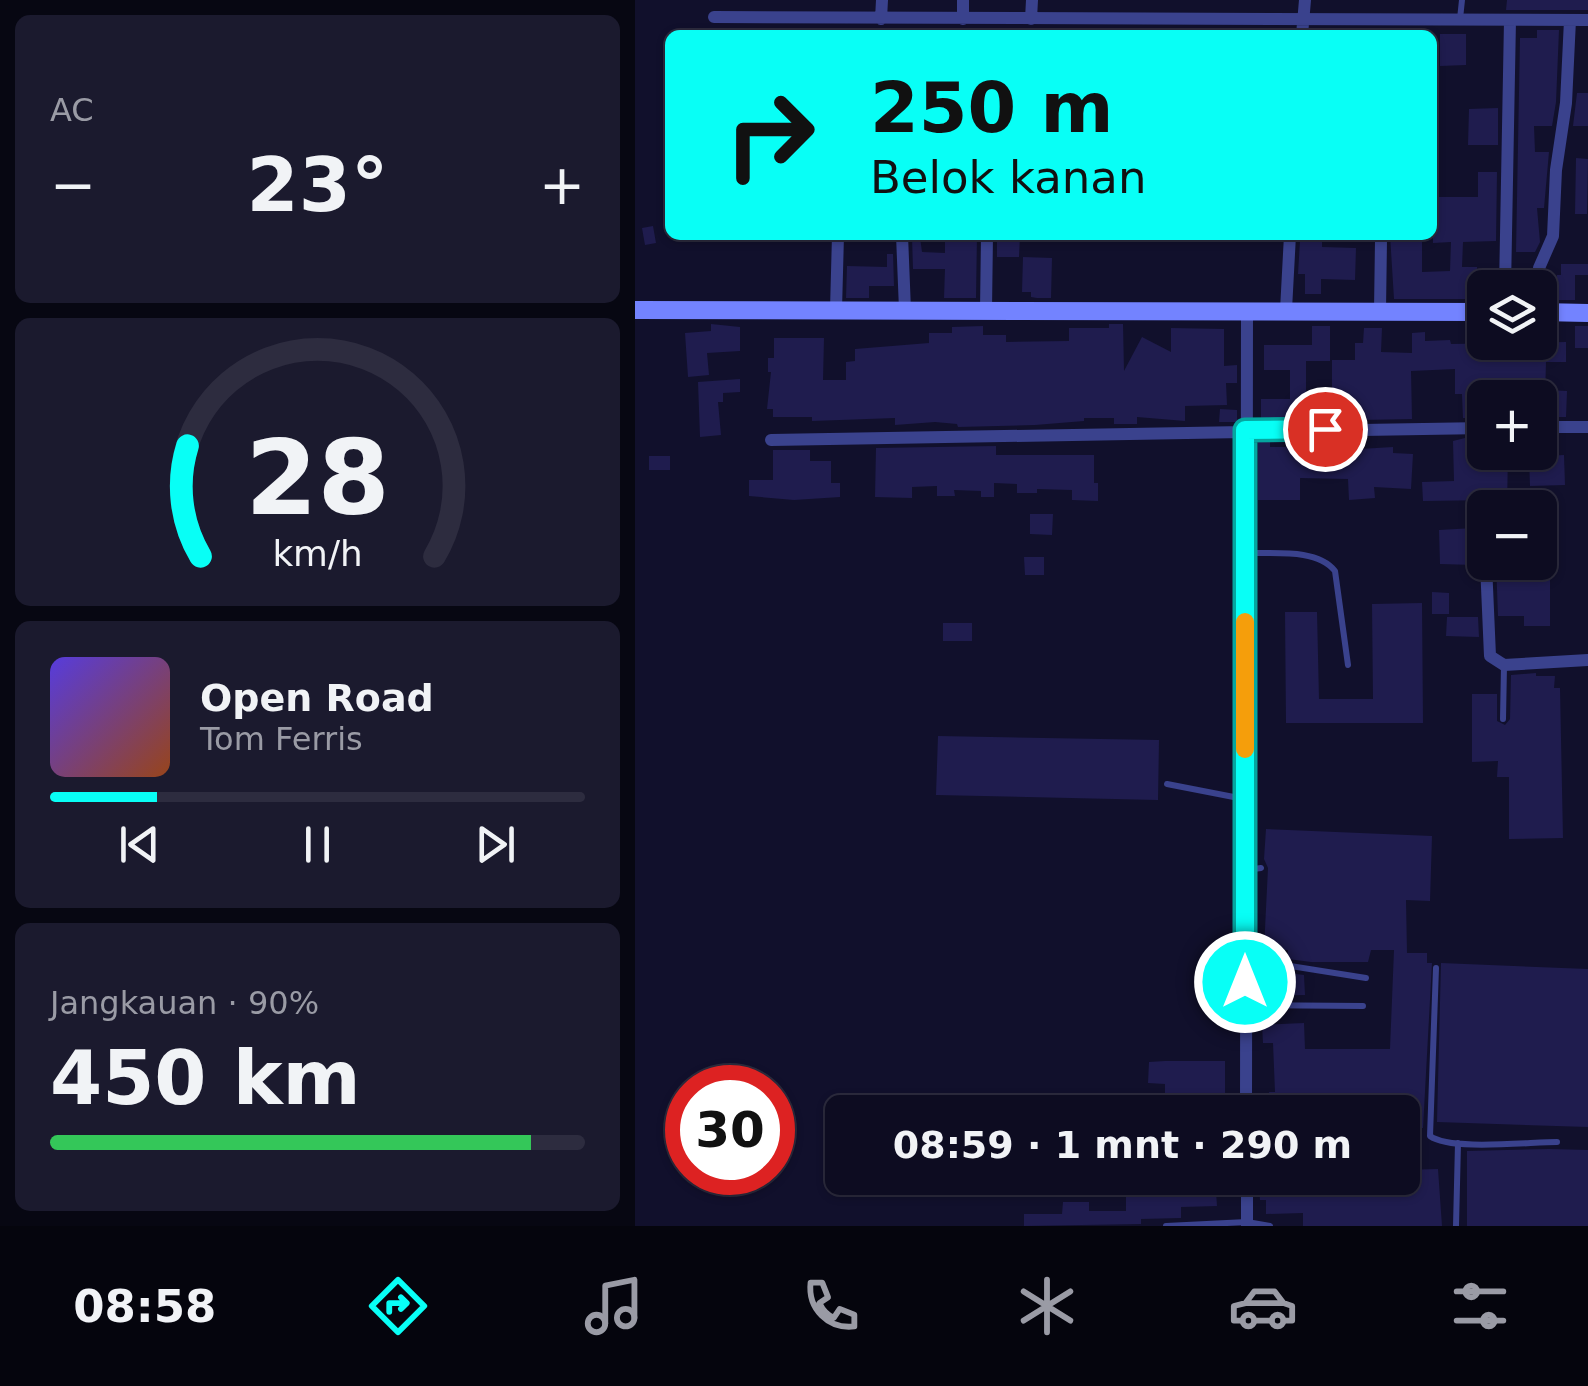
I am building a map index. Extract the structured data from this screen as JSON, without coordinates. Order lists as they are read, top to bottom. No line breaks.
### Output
{"page":{"tile":["AC",["Jangkauan · 90%","450 km"]],"turn":["250 m","Belok kanan"],"heat":["−","23°","+"],"map_buttons":["+","−"],"song":["Open Road","Tom Ferris"],"limit":"30","trip":"08:59 · 1 mnt · 290 m","tabs":"08:58","gauge":["28","km/h"]}}
